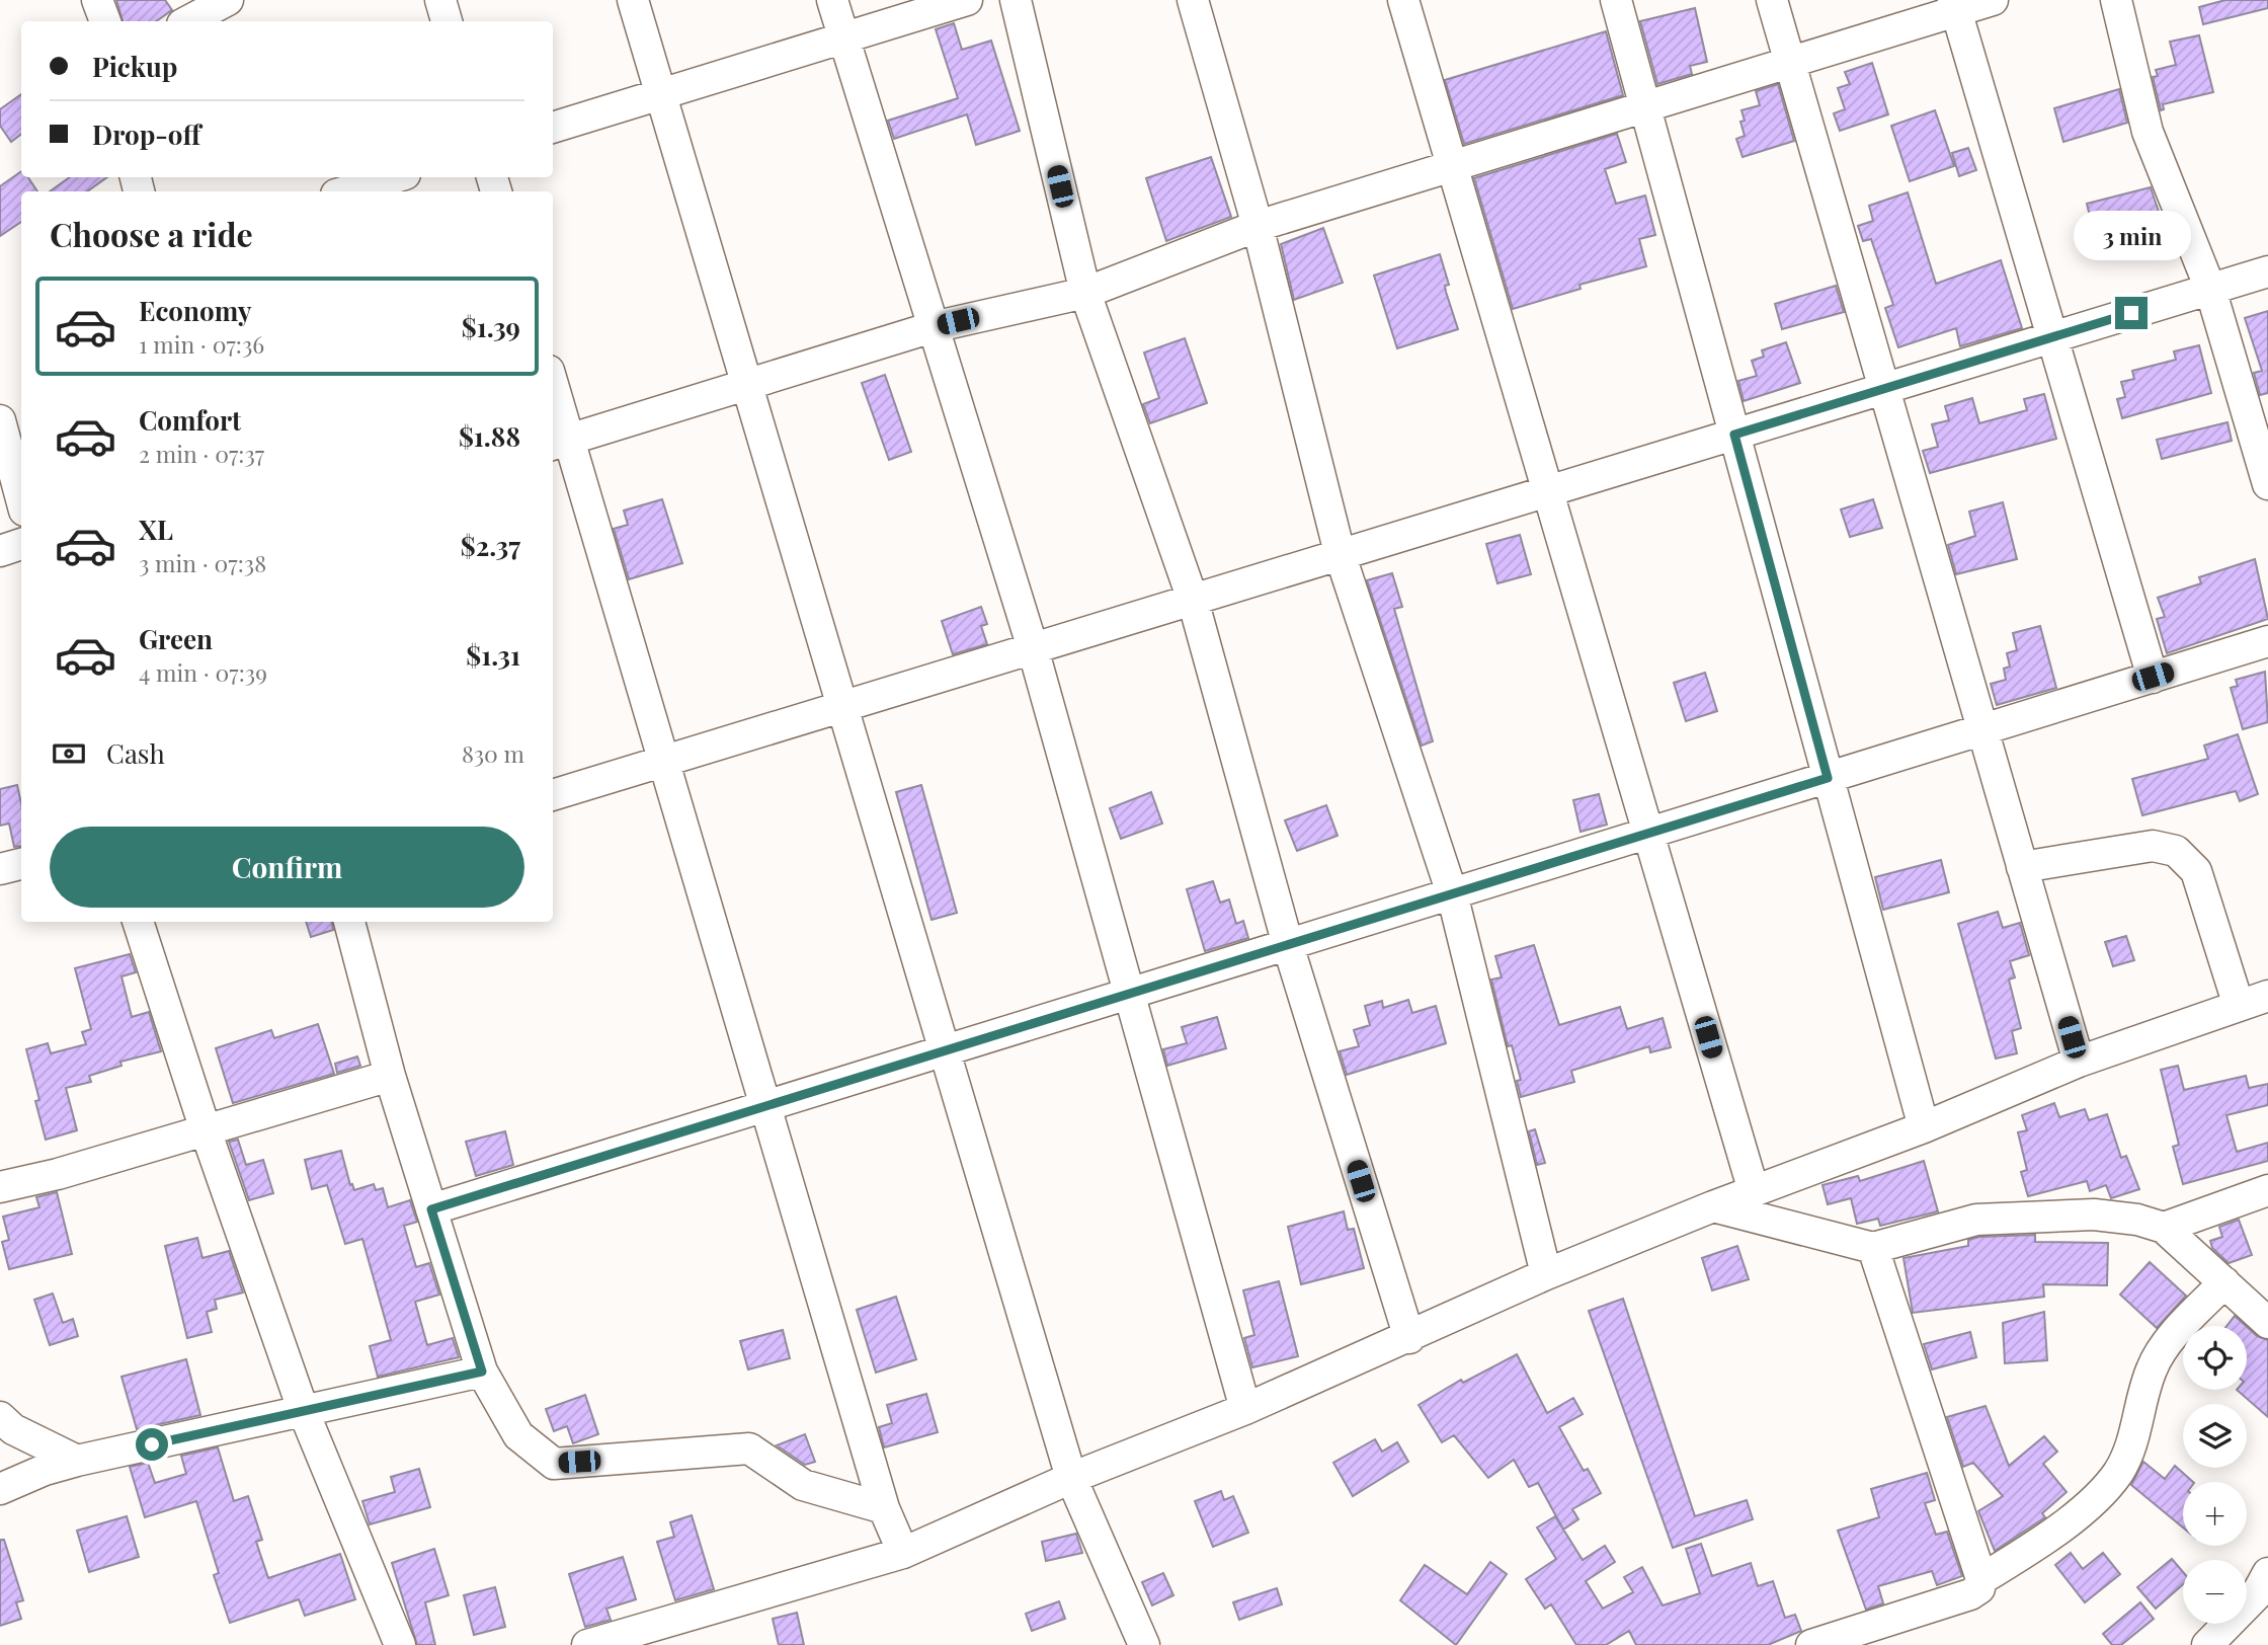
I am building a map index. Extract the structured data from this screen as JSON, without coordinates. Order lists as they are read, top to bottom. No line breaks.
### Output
{"page":{"banner":["Pickup","Drop-off"],"heading":"Choose a ride","bubble":"3 min","list":[{"name":"Economy","note":"1 min · 07:36","value":"$1.39"},{"name":"Comfort","note":"2 min · 07:37","value":"$1.88"},{"name":"XL","note":"3 min · 07:38","value":"$2.37"},{"name":"Green","note":"4 min · 07:39","value":"$1.31"}],"pay":["Cash","830 m"],"buttons":"Confirm","map_buttons":["+","−"]}}
